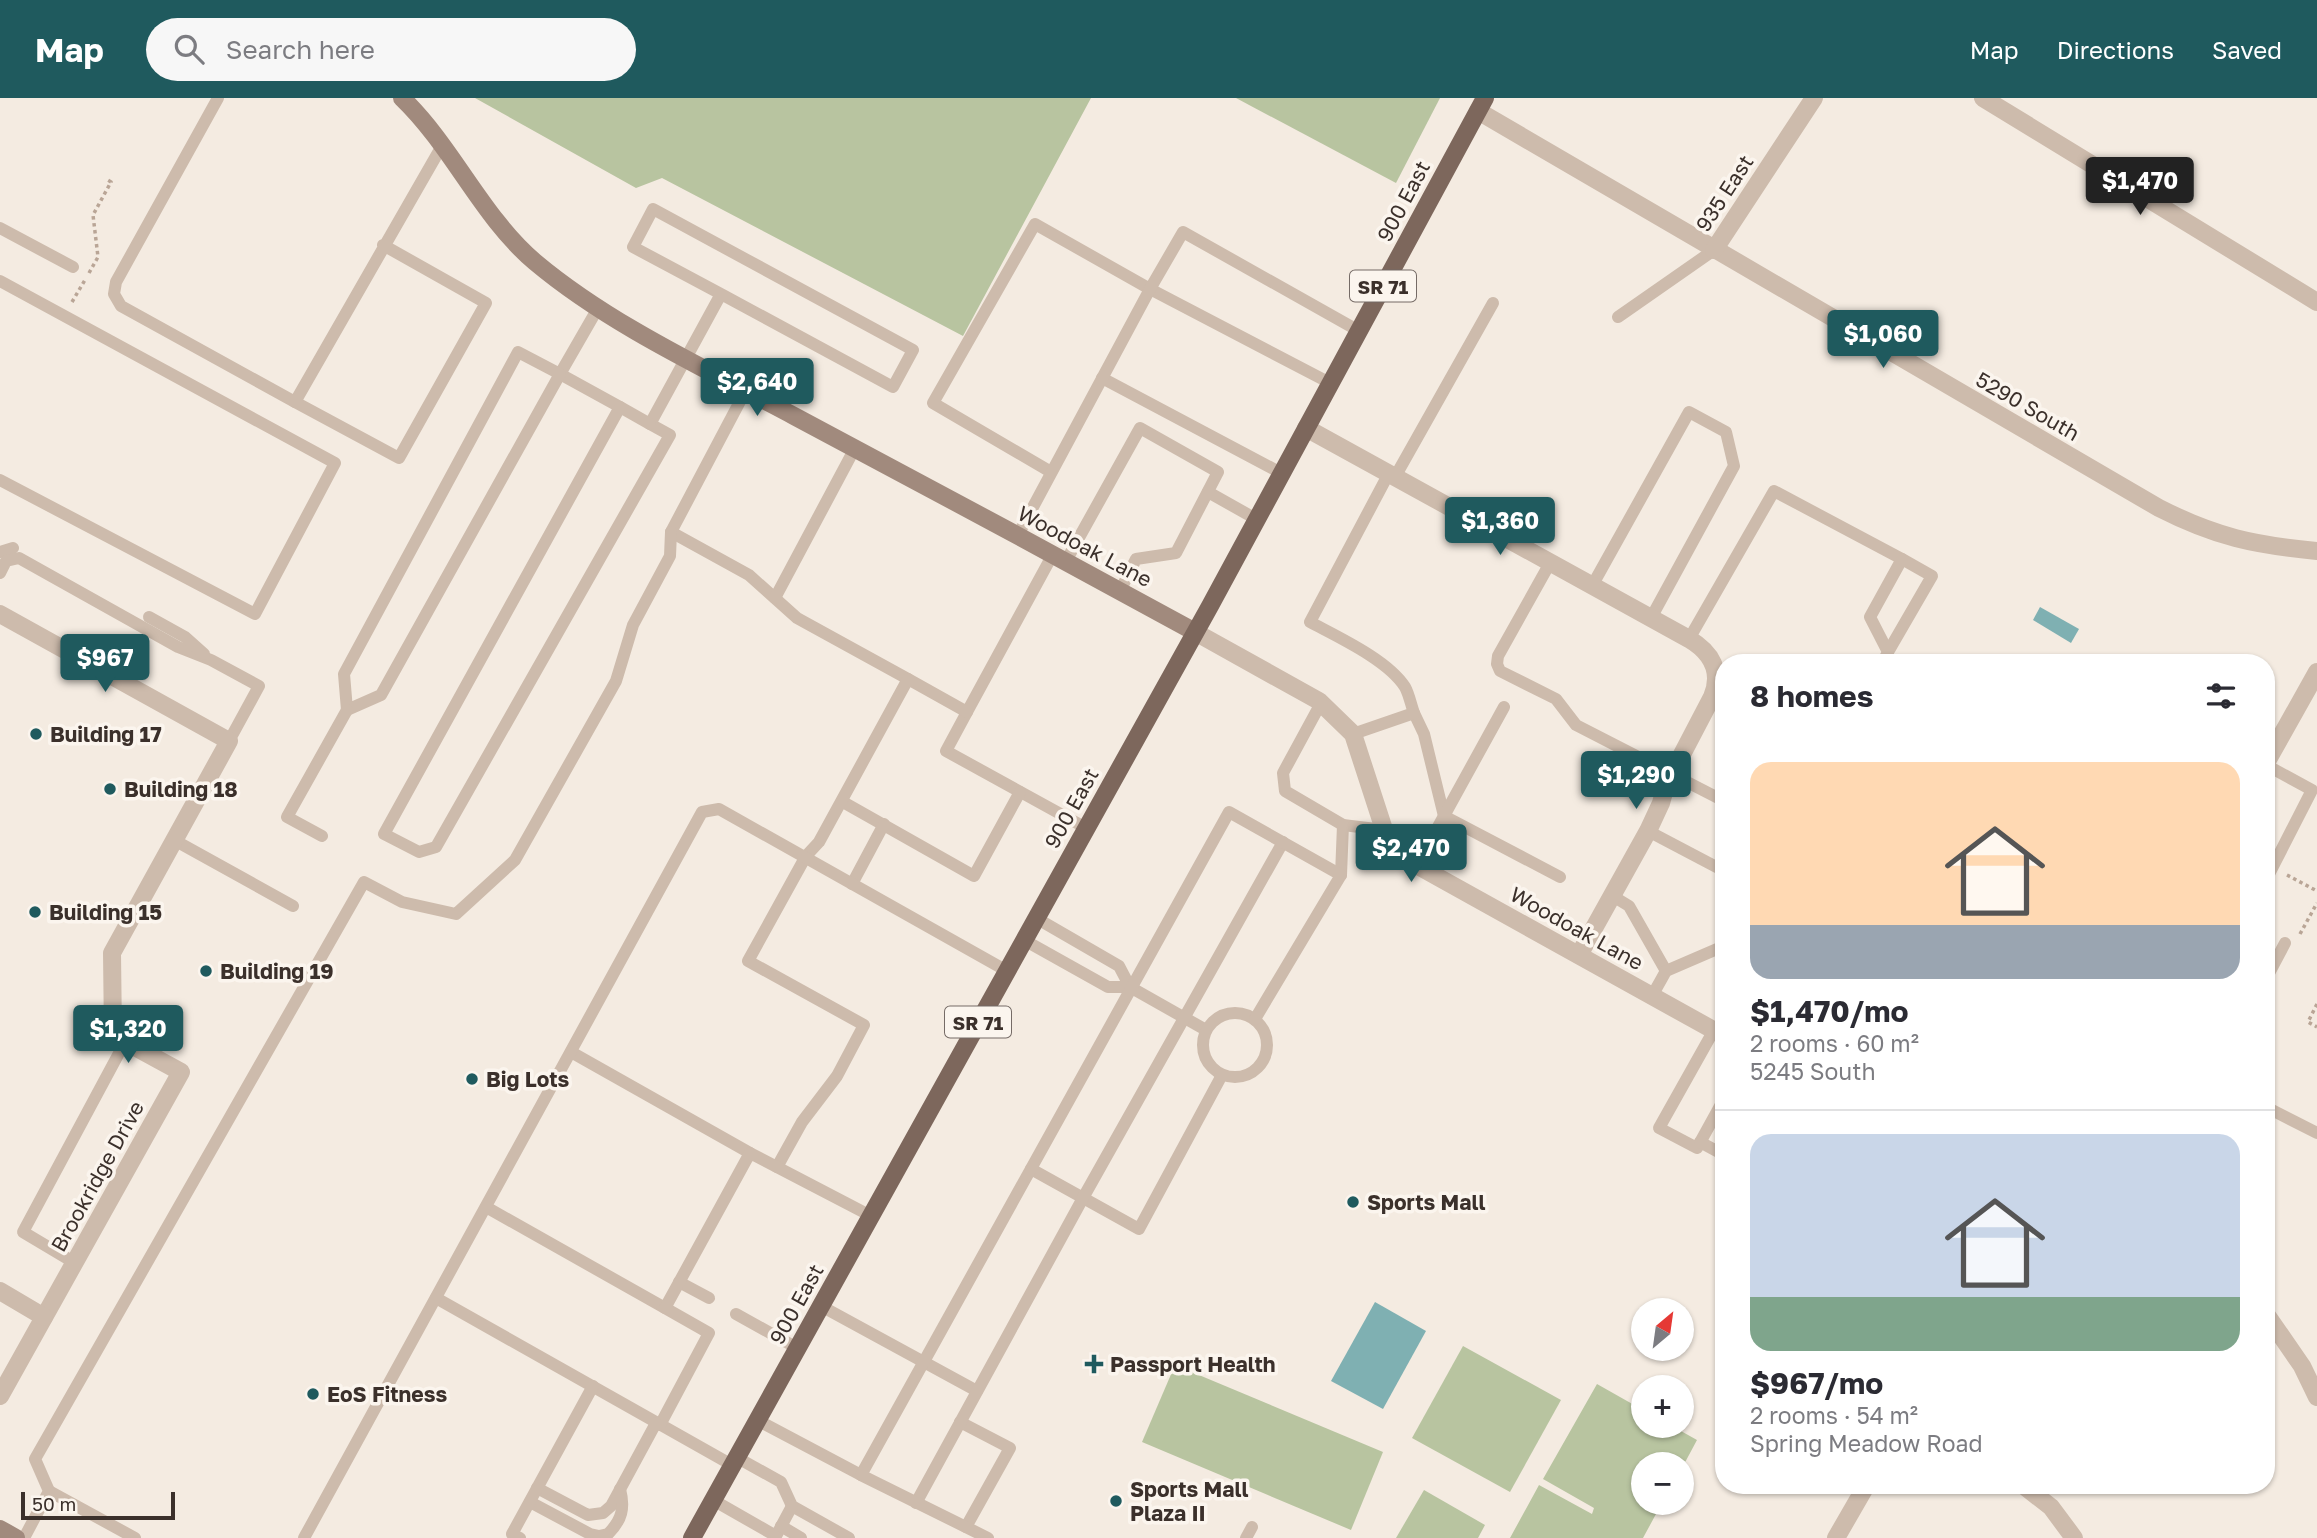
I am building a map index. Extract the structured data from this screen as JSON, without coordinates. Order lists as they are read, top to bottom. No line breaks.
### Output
{"streets":{"main road":["900 East","SR 71"],"street":["935 East","5290 South","Woodoak Lane","Brookridge Drive"]},"crossings":[["935 East","5290 South"],["900 East","5290 South"],["900 East","Woodoak Lane"]],"places":{"other":["Building 17","Building 18","Building 15","Building 19","Big Lots","Sports Mall","EoS Fitness","Sports Mall Plaza II"],"health":["Passport Health"]},"scale_bar":"50 m","north":"top right","page":{"header":"Map","search":"Search here","nav":["Map","Directions","Saved"],"price":["$1,470","$1,060","$2,640","$1,360","$967","$1,290","$2,470","$1,320"],"heading":"8 homes","list":[{"name":"$1,470/mo","note":"2 rooms · 60 m² · 5245 South"},{"name":"$967/mo","note":"2 rooms · 54 m² · Spring Meadow Road"}],"map_buttons":["+","−"],"scale":"50 m"}}
